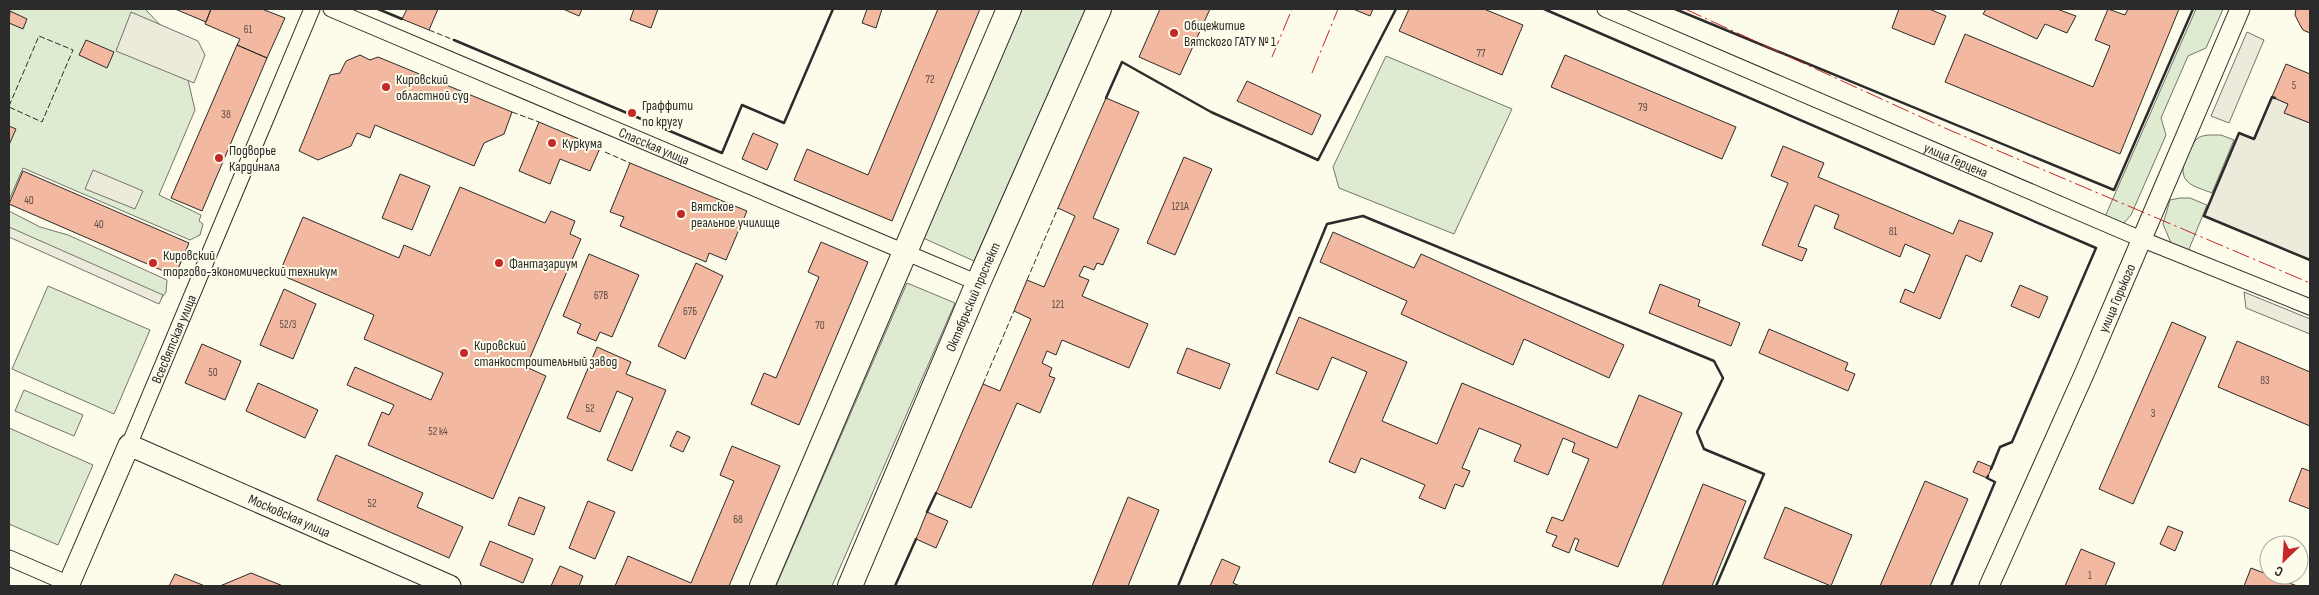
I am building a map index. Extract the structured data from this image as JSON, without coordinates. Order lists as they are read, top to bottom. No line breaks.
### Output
{"streets":{"main road":["Октябрьский проспект","Всесвятская улица","Московская улица"],"street":["Спасская улица","улица Герцена","улица Горького"]},"crossings":[["Спасская улица","Октябрьский проспект"],["улица Герцена","улица Горького"],["Всесвятская улица","Московская улица"]],"places":["Общежитие Вятского ГАТУ № 1","Кировский областной суд","Граффити по кругу","Куркума","Подворье Кардинала","Вятское реальное училище","Кировский торгово-экономический техникум","Фантазариум","Кировский станкостроительный завод"],"house_numbers":["61","77","72","5","79","38","40","121А","40","81","67В","121","67Б","52/3","70","50","83","52","3","52 к4","52","68","1"],"north":"bottom left"}
